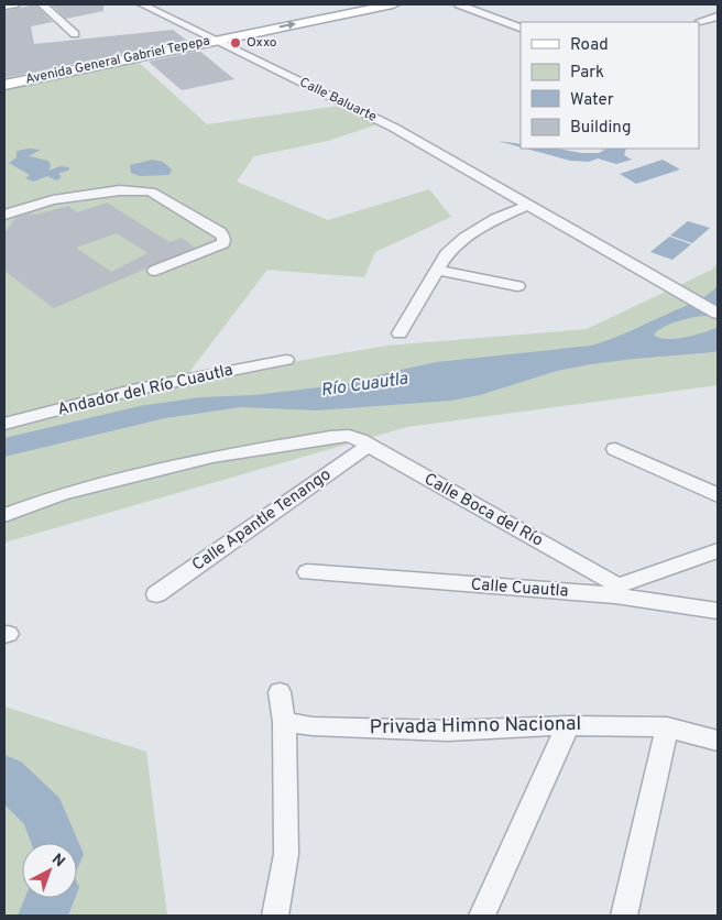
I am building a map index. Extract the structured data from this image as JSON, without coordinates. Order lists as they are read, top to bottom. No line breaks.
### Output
{"streets":{"main road":["Avenida General Gabriel Tepepa"],"street":["Calle Baluarte","Andador del Río Cuautla","Calle Boca del Río","Calle Apantle Tenango","Calle Cuautla","Privada Himno Nacional"]},"crossings":[["Avenida General Gabriel Tepepa","Calle Baluarte"],["Calle Boca del Río","Calle Apantle Tenango"],["Calle Boca del Río","Calle Cuautla"]],"one_way":["Avenida General Gabriel Tepepa"],"water":["Río Cuautla"],"places":["Oxxo"],"legend":["Road","Park","Water","Building"],"north":"top right"}
